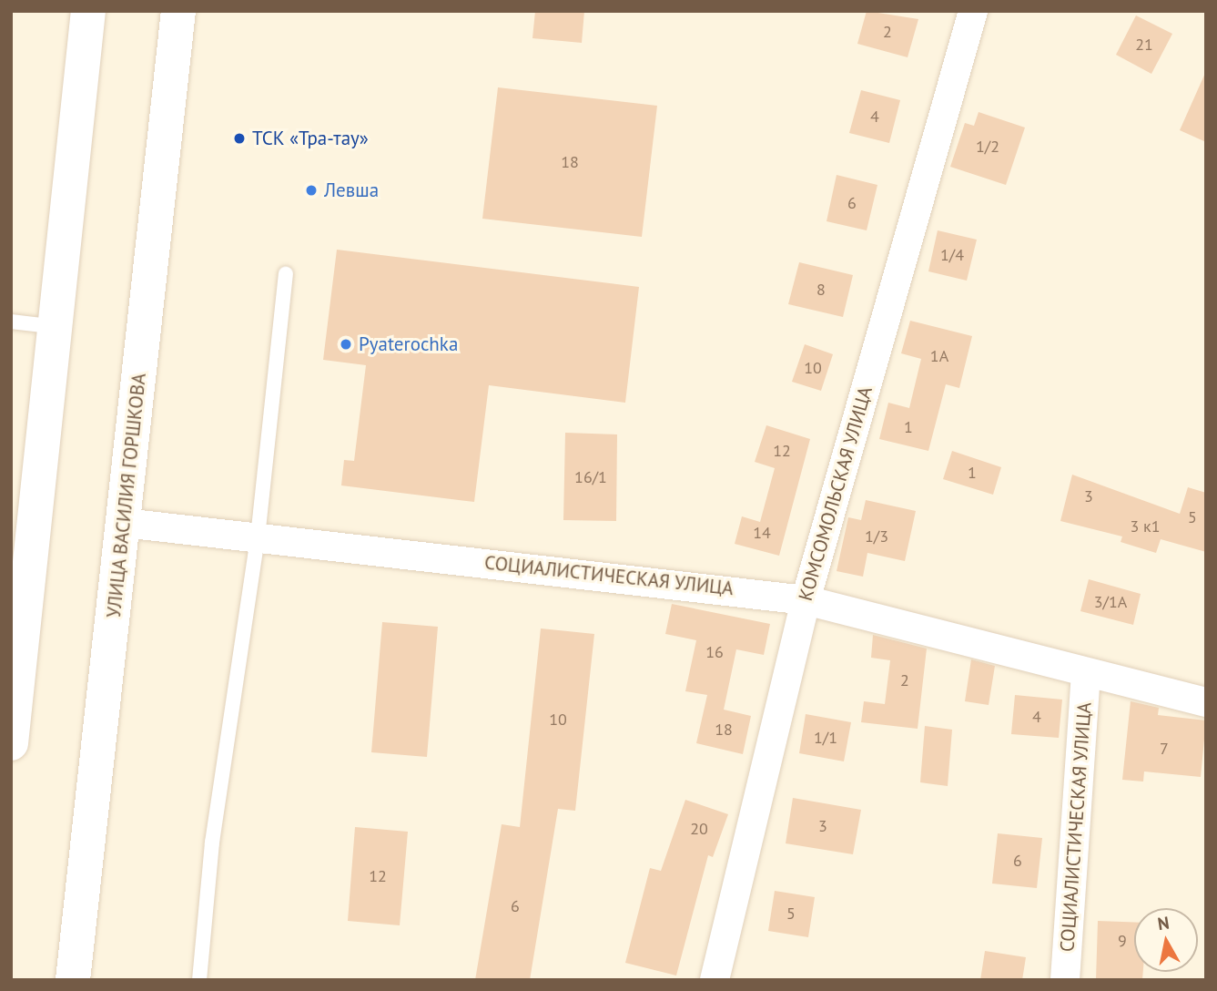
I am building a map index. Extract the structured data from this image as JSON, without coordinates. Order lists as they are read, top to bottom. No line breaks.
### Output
{"streets":{"main road":["УЛИЦА ВАСИЛИЯ ГОРШКОВА"],"street":["КОМСОМОЛЬСКАЯ УЛИЦА","СОЦИАЛИСТИЧЕСКАЯ УЛИЦА"]},"crossings":[["КОМСОМОЛЬСКАЯ УЛИЦА","СОЦИАЛИСТИЧЕСКАЯ УЛИЦА"],["УЛИЦА ВАСИЛИЯ ГОРШКОВА","СОЦИАЛИСТИЧЕСКАЯ УЛИЦА"]],"places":["ТСК «Тра-тау»","Левша","Pyaterochka"],"house_numbers":["2","21","4","1/2","18","6","1/4","8","1А","10","1","12","1","16/1","3","5","3 к1","14","1/3","3/1А","16","2","4","10","18","1/1","7","3","20","6","12","6","5","9"],"north":"top"}
